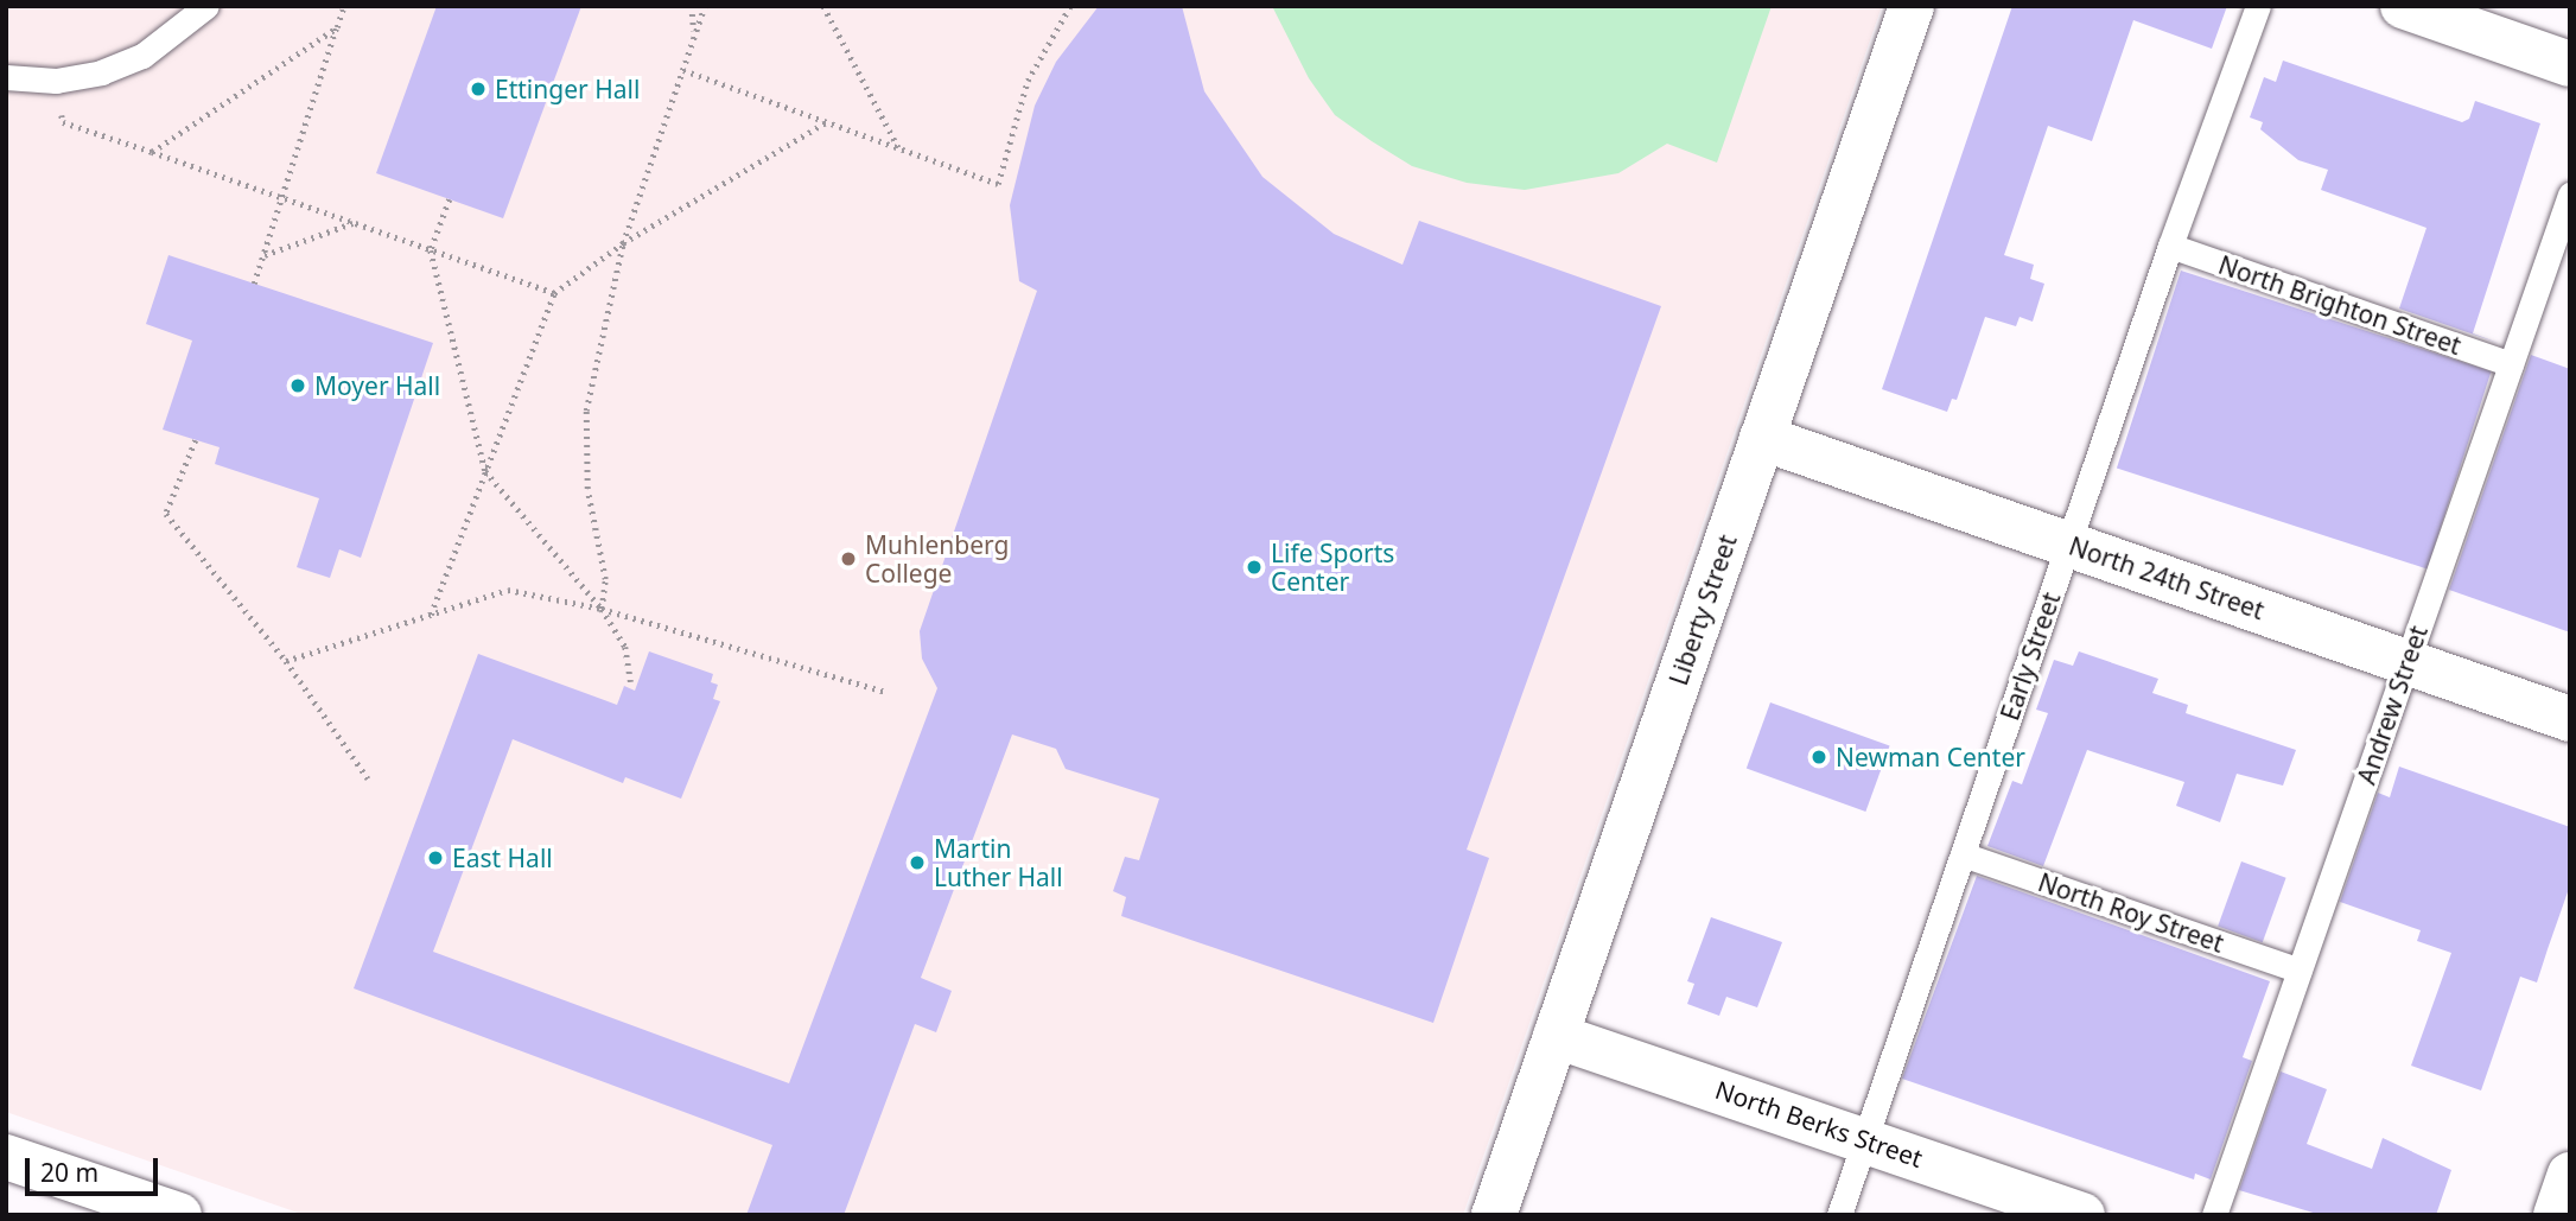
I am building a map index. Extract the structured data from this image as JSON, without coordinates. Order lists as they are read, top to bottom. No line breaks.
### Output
{"streets":{"street":["North 24th Street","Liberty Street","North Berks Street"],"lane":["North Brighton Street","Early Street","Andrew Street","North Roy Street"]},"crossings":[["North Brighton Street","Early Street"],["North Brighton Street","Andrew Street"],["North 24th Street","Liberty Street"],["North 24th Street","Early Street"],["North 24th Street","Andrew Street"],["Liberty Street","North Berks Street"],["Early Street","North Roy Street"],["Early Street","North Berks Street"],["Andrew Street","North Roy Street"]],"places":["Ettinger Hall","Moyer Hall","Muhlenberg College","Life Sports Center","Newman Center","East Hall","Martin Luther Hall"],"scale_bar":"20 m"}
